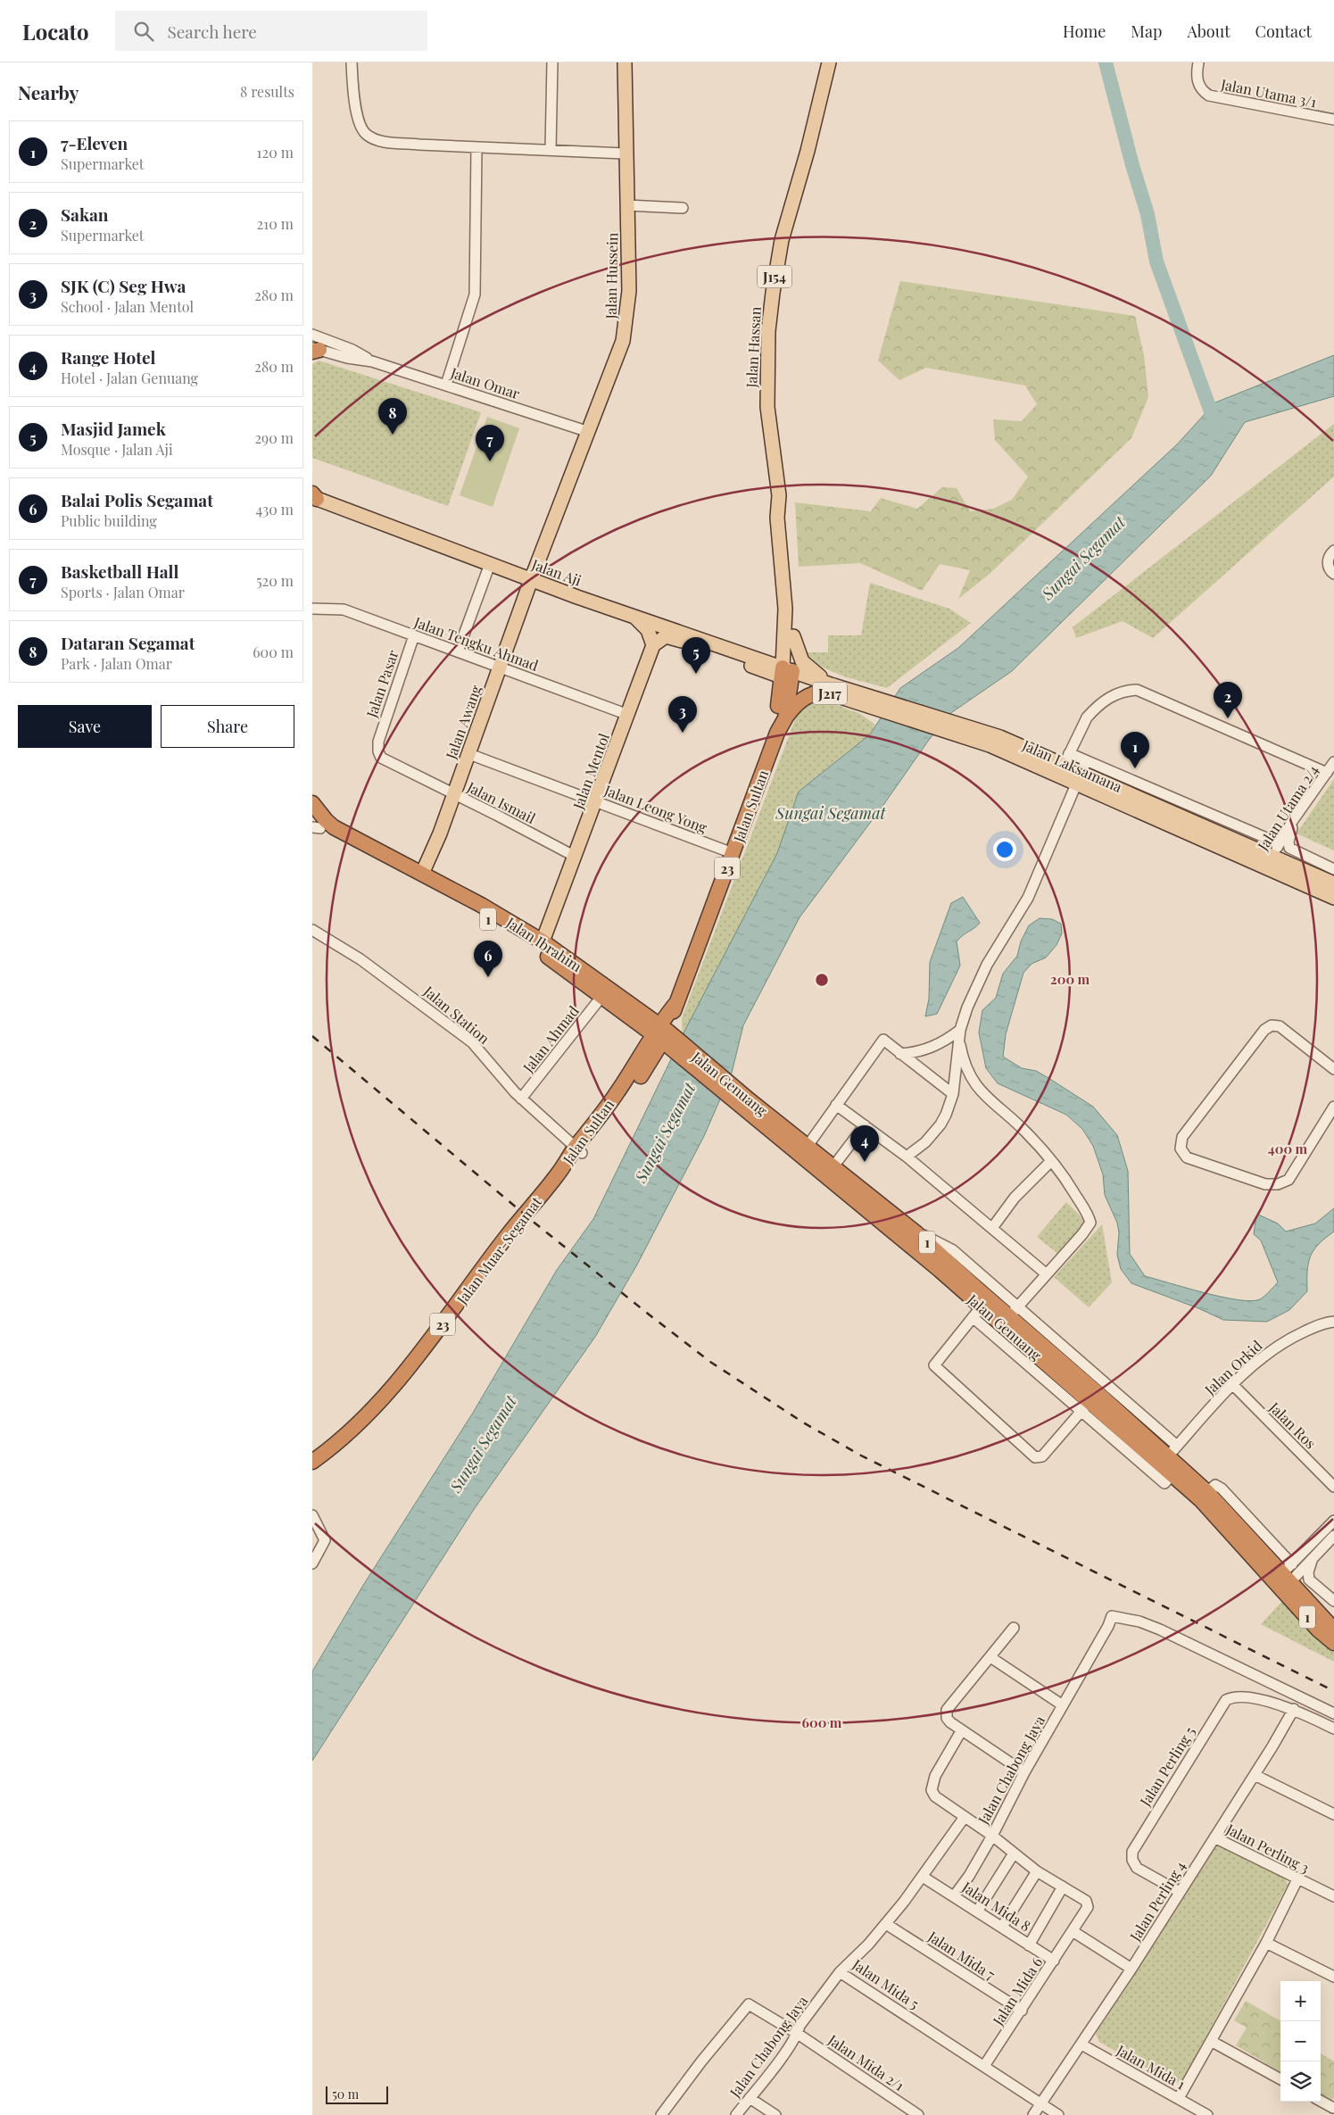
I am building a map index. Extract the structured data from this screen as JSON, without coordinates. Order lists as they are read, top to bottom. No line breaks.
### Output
{"streets":{"highway":["Jalan Sultan","23","1","Jalan Ibrahim","Jalan Genuang","Jalan Muar-Segamat"],"main road":["Jalan Hussein","J154","Jalan Hassan","Jalan Aji","J217","Jalan Awang","Jalan Laksamana","Jalan Mentol"],"street":["Jalan Utama 3/1","Jalan Omar","Jalan Tengku Ahmad","Jalan Pasar","Jalan Ismail","Jalan Utama 2/4","Jalan Leong Yong","Jalan Station","Jalan Ahmad","Jalan Orkid","Jalan Ros","Jalan Perling 5","Jalan Chabong Jaya","Jalan Perling 3","Jalan Perling 4","Jalan Mida 8","Jalan Mida 7","Jalan Mida 5","Jalan Mida 6","Jalan Mida 2/1","Jalan Mida 1"]},"crossings":[["Jalan Hussein","Jalan Omar"],["Jalan Hussein","Jalan Aji"],["Jalan Hussein","Jalan Awang"],["Jalan Hassan","Jalan Aji"],["Jalan Hassan","Jalan Laksamana"],["Jalan Hassan","Jalan Sultan"],["Jalan Aji","Jalan Awang"],["Jalan Aji","Jalan Laksamana"],["Jalan Aji","Jalan Sultan"],["Jalan Tengku Ahmad","Jalan Pasar"],["Jalan Tengku Ahmad","Jalan Awang"],["Jalan Tengku Ahmad","Jalan Mentol"],["Jalan Pasar","Jalan Ismail"],["Jalan Awang","Jalan Ismail"],["Jalan Awang","Jalan Leong Yong"],["Jalan Awang","Jalan Ibrahim"],["Jalan Laksamana","Jalan Sultan"],["Jalan Laksamana","Jalan Utama 2/4"],["Jalan Mentol","Jalan Ismail"],["Jalan Mentol","Jalan Leong Yong"],["Jalan Mentol","Jalan Ibrahim"],["Jalan Sultan","Jalan Leong Yong"],["Jalan Sultan","Jalan Ibrahim"],["Jalan Sultan","Jalan Station"],["Jalan Sultan","Jalan Genuang"],["Jalan Sultan","Jalan Muar-Segamat"],["Jalan Ibrahim","Jalan Ahmad"],["Jalan Ibrahim","Jalan Genuang"],["Jalan Station","Jalan Ahmad"],["Jalan Genuang","Jalan Orkid"],["Jalan Orkid","Jalan Ros"],["Jalan Perling 5","Jalan Perling 4"],["Jalan Chabong Jaya","Jalan Mida 5"],["Jalan Chabong Jaya","Jalan Mida 2/1"],["Jalan Perling 3","Jalan Perling 4"],["Jalan Perling 4","Jalan Mida 5"],["Jalan Perling 4","Jalan Mida 1"],["Jalan Mida 8","Jalan Mida 5"],["Jalan Mida 8","Jalan Mida 6"],["Jalan Mida 7","Jalan Mida 5"],["Jalan Mida 7","Jalan Mida 6"],["Jalan Mida 5","Jalan Mida 6"]],"water":["Sungai Segamat"],"scale_bar":"50 m","page":{"header":"Locato","search":"Search here","nav":["Home","Map","About","Contact"],"heading":["Nearby","8 results"],"list":[{"mark":"1","name":"7-Eleven","note":"Supermarket","value":"120 m"},{"mark":"2","name":"Sakan","note":"Supermarket","value":"210 m"},{"mark":"3","name":"SJK (C) Seg Hwa","note":"School · Jalan Mentol","value":"280 m"},{"mark":"4","name":"Range Hotel","note":"Hotel · Jalan Genuang","value":"280 m"},{"mark":"5","name":"Masjid Jamek","note":"Mosque · Jalan Aji","value":"290 m"},{"mark":"6","name":"Balai Polis Segamat","note":"Public building","value":"430 m"},{"mark":"7","name":"Basketball Hall","note":"Sports · Jalan Omar","value":"520 m"},{"mark":"8","name":"Dataran Segamat","note":"Park · Jalan Omar","value":"600 m"}],"pins":["8","7","5","2","3","1","6","4"],"buttons":["Save","Share"],"map_buttons":["+","−"],"scale":"50 m"},"rings":["200 m","400 m","600 m"]}
